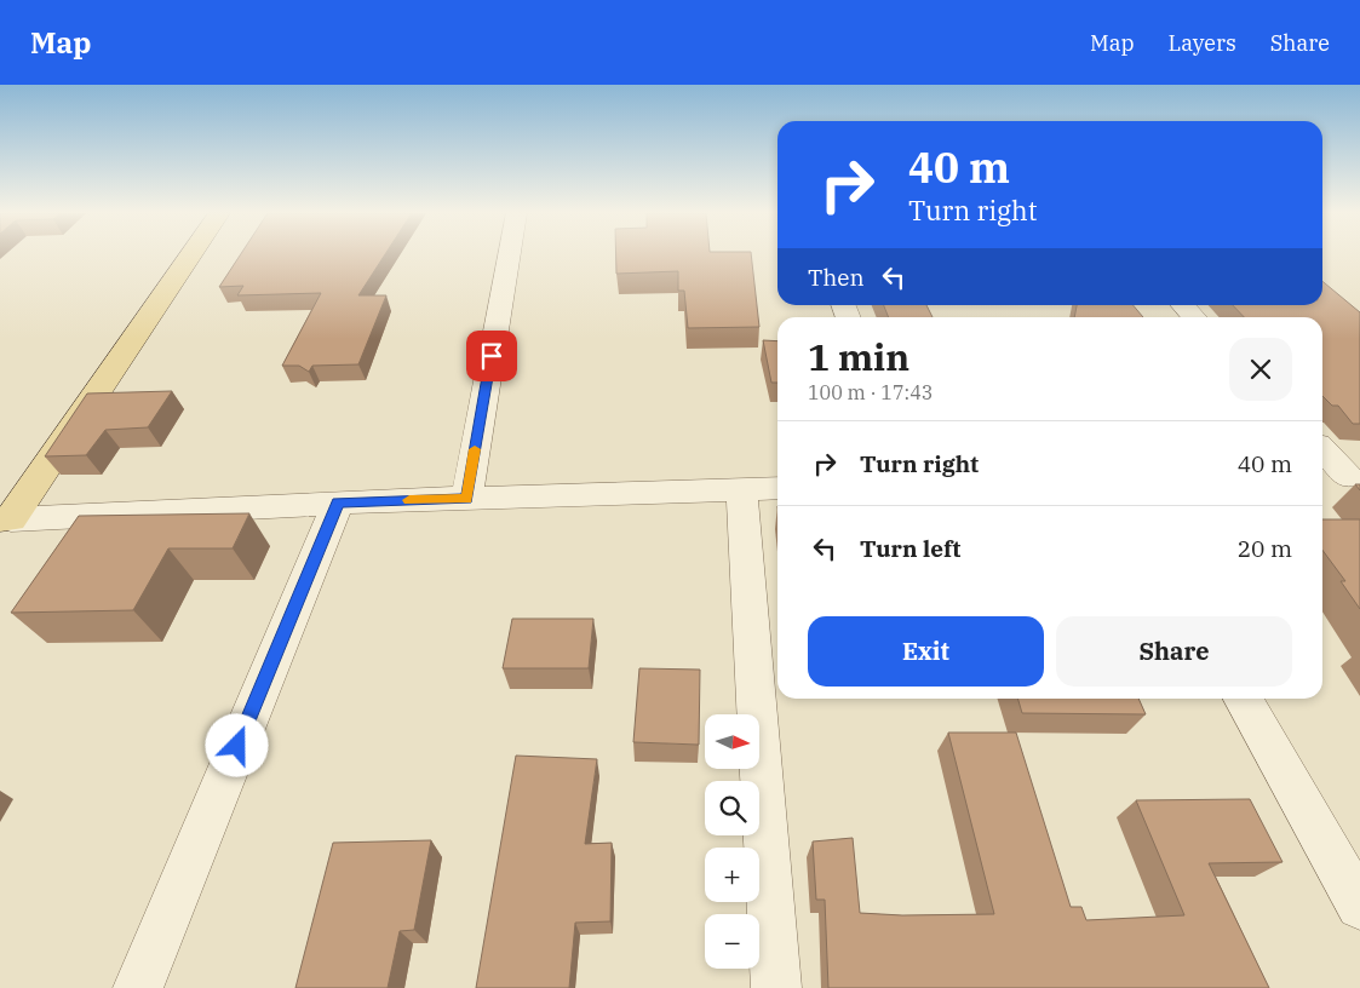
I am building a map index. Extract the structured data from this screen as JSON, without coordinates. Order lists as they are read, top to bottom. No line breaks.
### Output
{"north":"right","page":{"header":"Map","nav":["Map","Layers","Share"],"turn":["40 m","Turn right"],"then":"Then","heading":["1 min","100 m · 17:43"],"list":[{"name":"Turn right","value":"40 m"},{"name":"Turn left","value":"20 m"}],"buttons":["Exit","Share"],"map_buttons":["+","−"]}}
